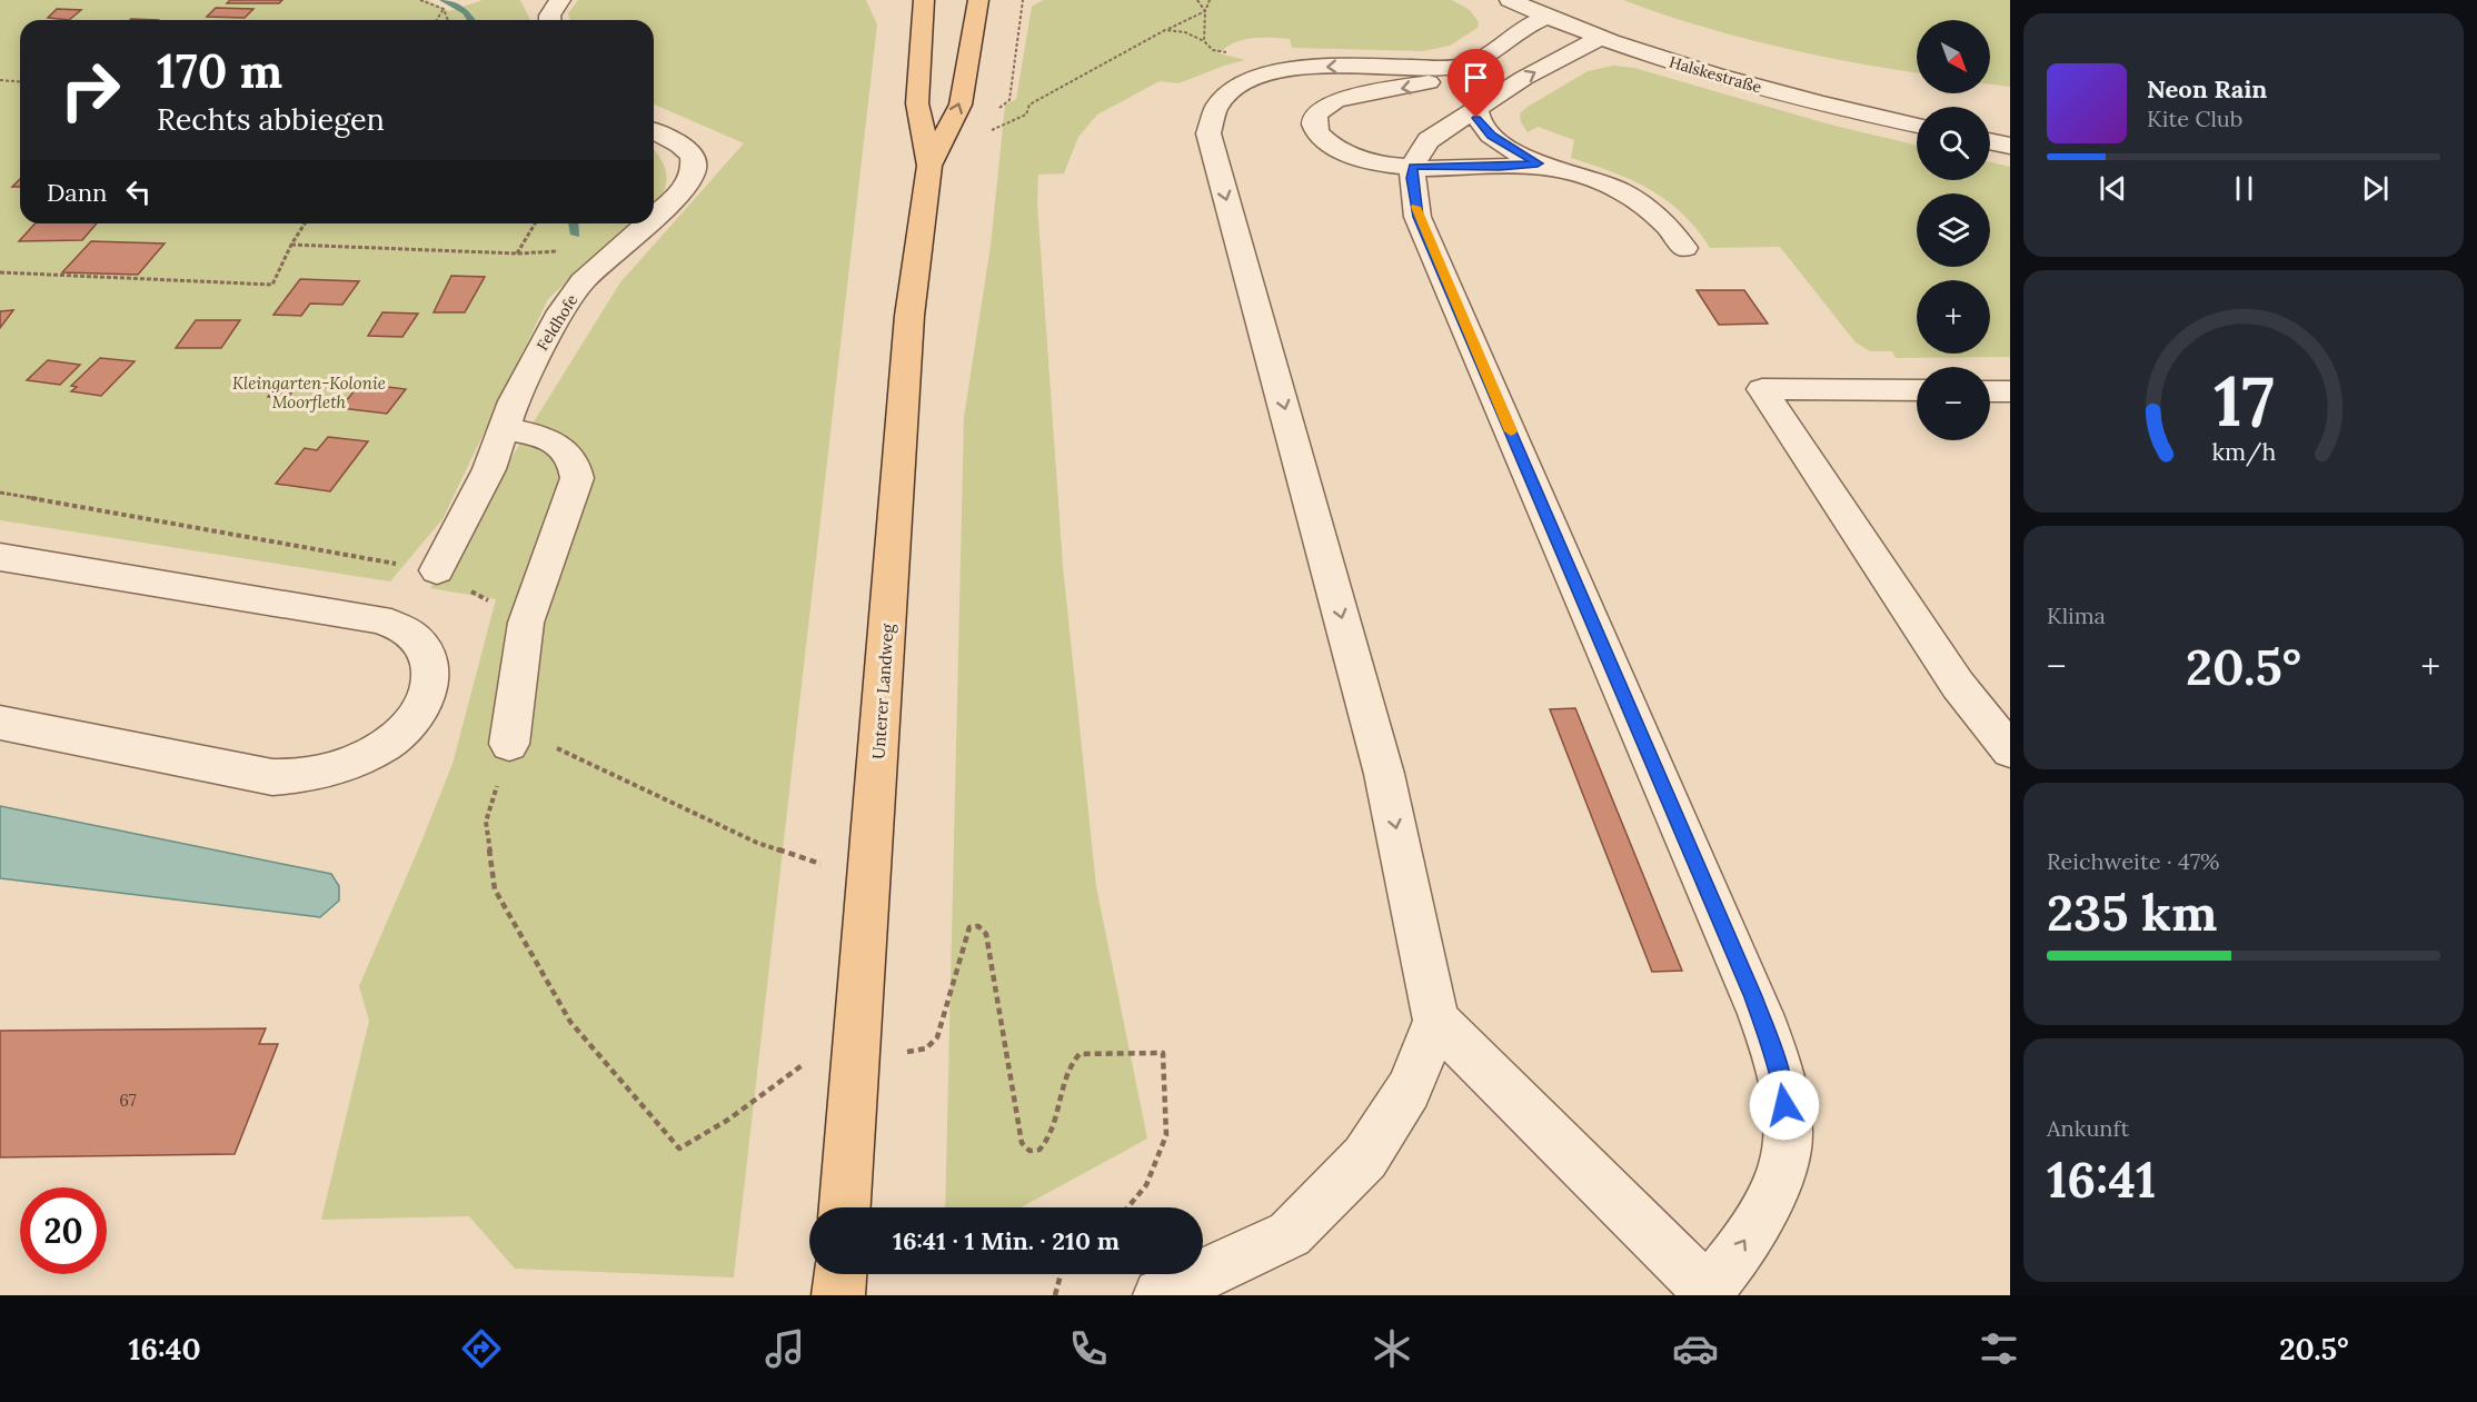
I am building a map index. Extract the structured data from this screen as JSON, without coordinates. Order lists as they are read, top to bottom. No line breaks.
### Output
{"streets":{"main road":["Unterer Landweg"],"street":["Halskestraße","Feldhofe"]},"parks":["Kleingarten-Kolonie Moorfleth"],"house_numbers":["67"],"north":"bottom right","page":{"map_buttons":["+","−"],"turn":["170 m","Rechts abbiegen"],"song":["Neon Rain","Kite Club"],"then":"Dann","tile":["Klima",["Reichweite · 47%","235 km"],["Ankunft","16:41"]],"heat":["−","20.5°","+"],"limit":"20","trip":"16:41 · 1 Min. · 210 m","tabs":["16:40","20.5°"],"gauge":["17","km/h"]}}
